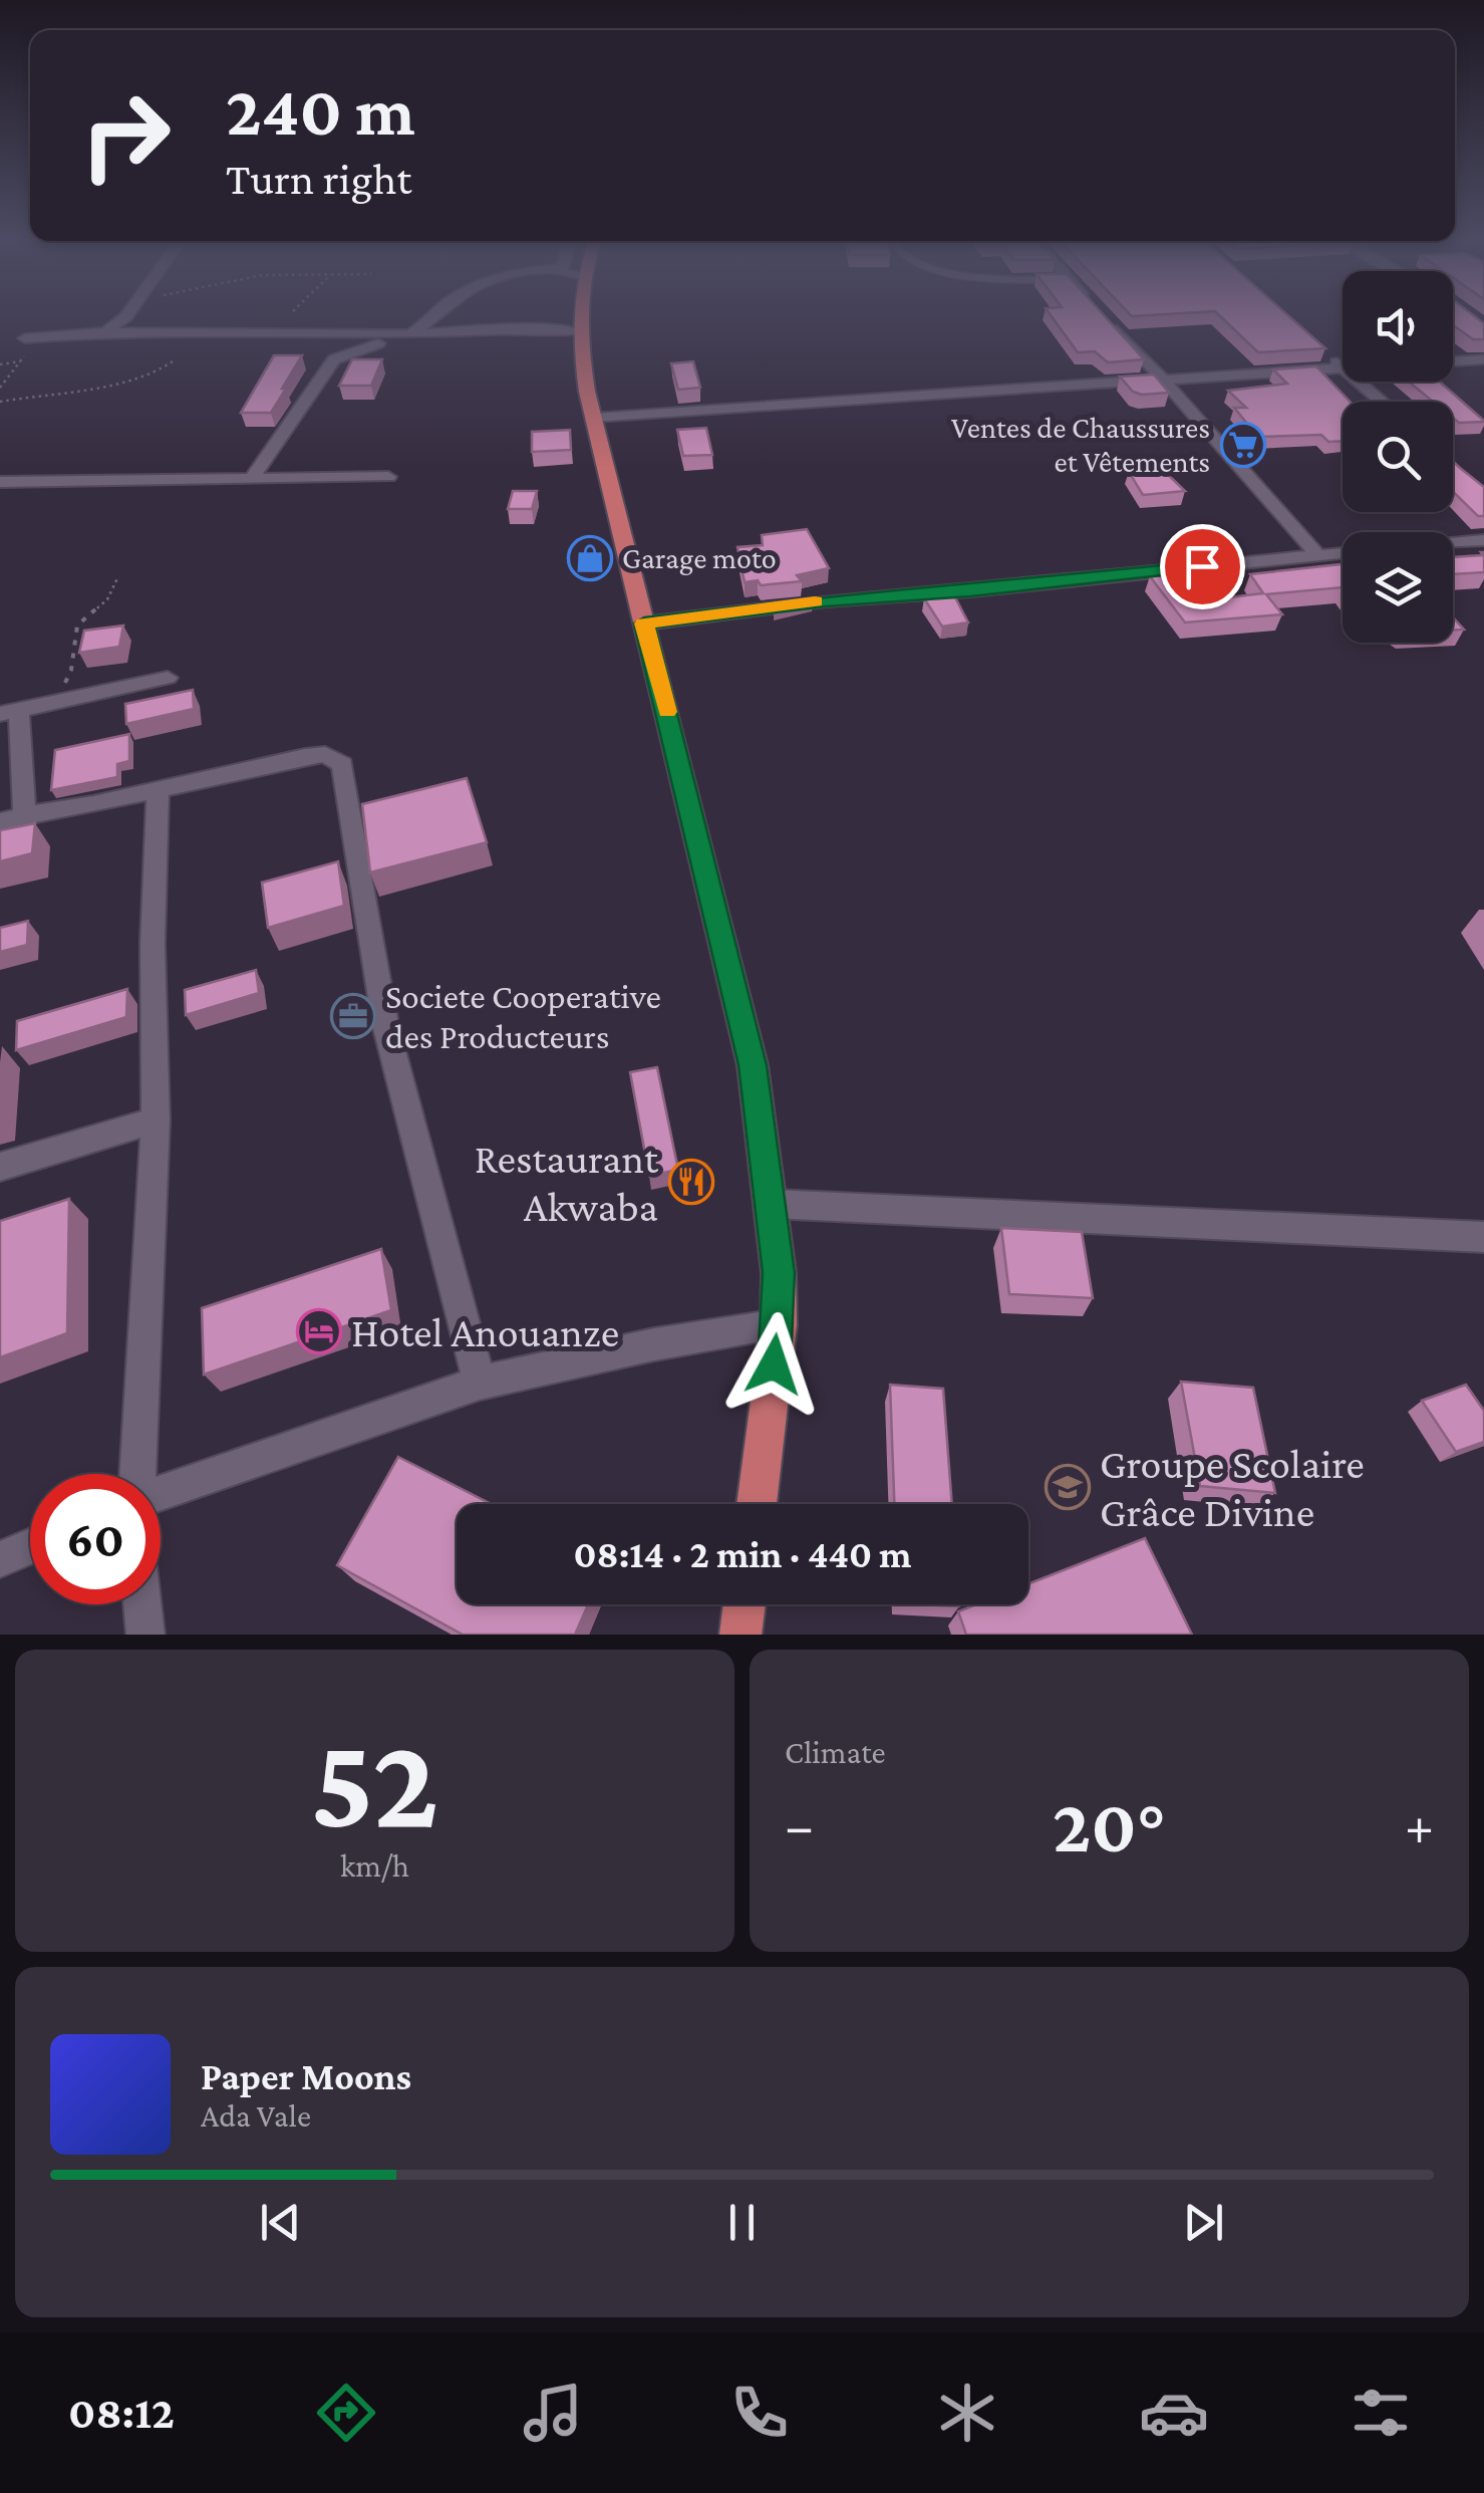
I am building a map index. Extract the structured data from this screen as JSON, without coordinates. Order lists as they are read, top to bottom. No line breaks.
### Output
{"places":{"supermarket":["Ventes de Chaussures et Vêtements"],"shop":["Garage moto"],"office":["Societe Cooperative des Producteurs"],"restaurant":["Restaurant Akwaba"],"hotel":["Hotel Anouanze"],"school or university":["Groupe Scolaire Grâce Divine"]},"page":{"turn":["240 m","Turn right"],"limit":"60","trip":"08:14 · 2 min · 440 m","tile":[["52","km/h"],"Climate"],"heat":["−","20°","+"],"song":["Paper Moons","Ada Vale"],"tabs":"08:12"}}
